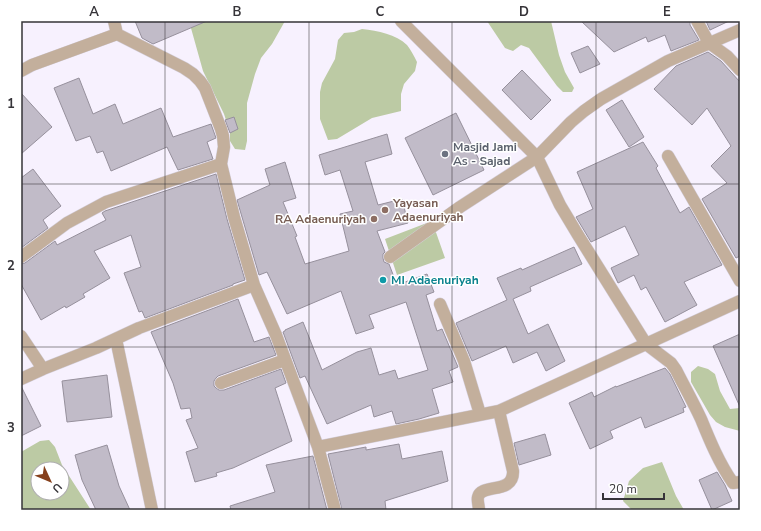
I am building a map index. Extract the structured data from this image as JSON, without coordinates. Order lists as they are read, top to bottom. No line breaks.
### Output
{"places":["Masjid Jami As - Sajad","Yayasan Adaenuriyah","RA Adaenuriyah","MI Adaenuriyah"],"scale_bar":"20 m","north":"bottom right","grid":{"columns":["A","B","C","D","E"],"rows":["1","2","3"]}}
